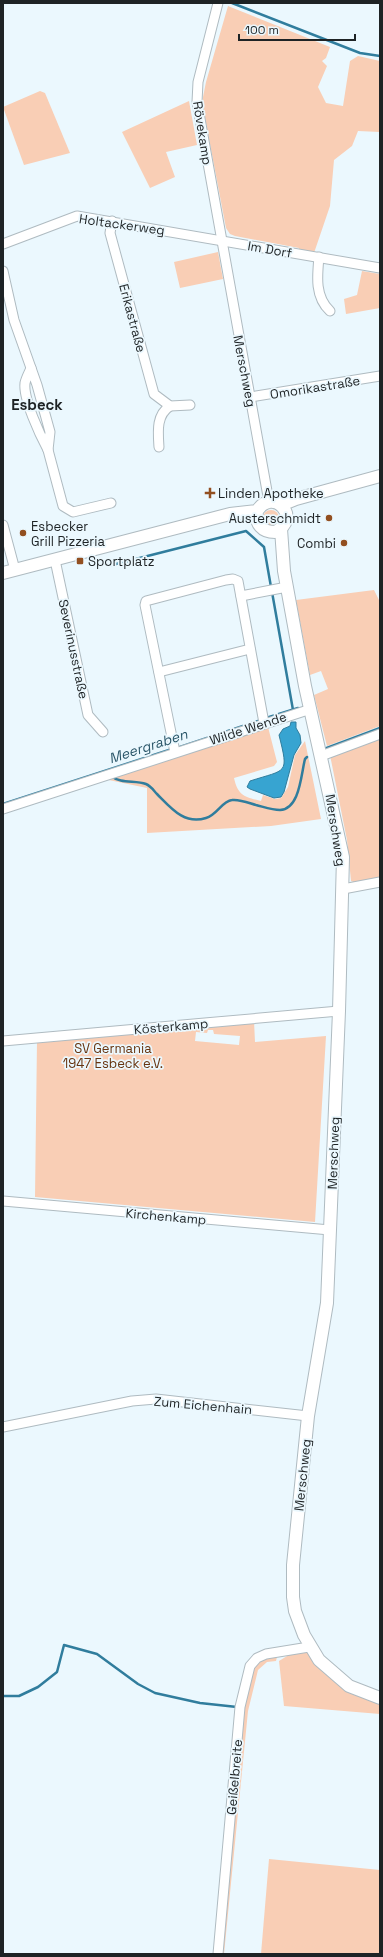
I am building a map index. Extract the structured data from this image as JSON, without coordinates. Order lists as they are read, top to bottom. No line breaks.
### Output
{"streets":{"street":["Rövekamp","Holtackerweg","Im Dorf","Erikastraße","Merschweg","Omorikastraße","Severinusstraße","Wilde Wende","Kösterkamp","Kirchenkamp","Zum Eichenhain","Geißelbreite"]},"crossings":[["Rövekamp","Holtackerweg"],["Rövekamp","Im Dorf"],["Rövekamp","Merschweg"],["Holtackerweg","Im Dorf"],["Holtackerweg","Erikastraße"],["Holtackerweg","Merschweg"],["Im Dorf","Merschweg"],["Merschweg","Omorikastraße"],["Merschweg","Wilde Wende"],["Merschweg","Kösterkamp"],["Merschweg","Kirchenkamp"],["Merschweg","Zum Eichenhain"],["Merschweg","Geißelbreite"]],"districts":["Esbeck"],"water":["Meergraben"],"parks":["SV Germania 1947 Esbeck e.V."],"places":{"health":["Linden Apotheke"],"other":["Austerschmidt","Esbecker Grill Pizzeria","Combi"],"transit":["Sportplatz"]},"scale_bar":"100 m"}
